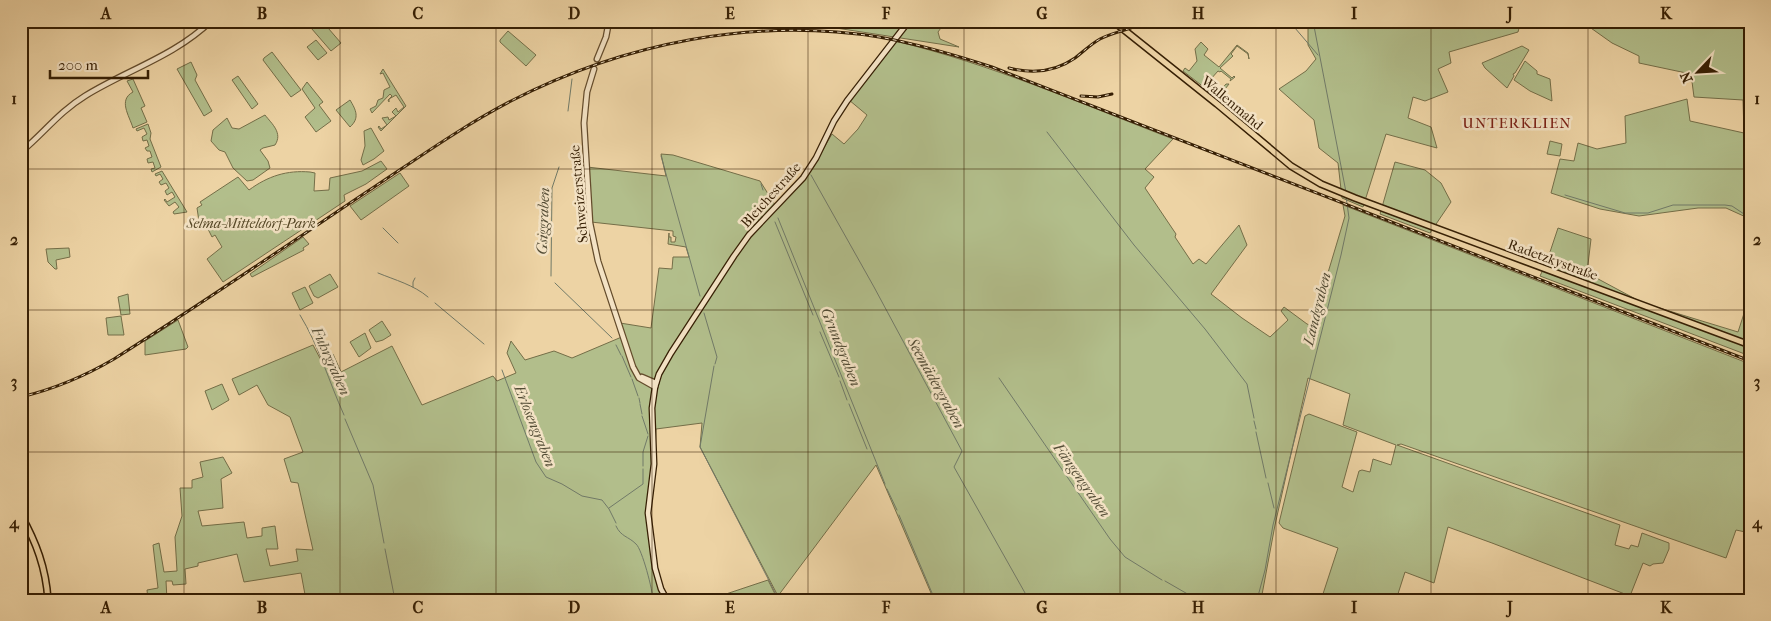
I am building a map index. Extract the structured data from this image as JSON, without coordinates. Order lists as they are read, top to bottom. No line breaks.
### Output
{"streets":{"main road":["Wallenmahd","Schweizerstraße","Bleichestraße","Radetzkystraße"]},"crossings":[["Wallenmahd","Radetzkystraße"],["Schweizerstraße","Bleichestraße"]],"districts":["UNTERKLIEN"],"water":["Gsiggraben","Landgraben","Grundgraben","Fuhrgraben","Seemädergraben","Erlosengraben","Fängengraben"],"parks":["Selma-Mitteldorf-Park"],"scale_bar":"200 m","north":"bottom left","grid":{"columns":["A","B","C","D","E","F","G","H","I","J","K"],"rows":["1","2","3","4"]}}
